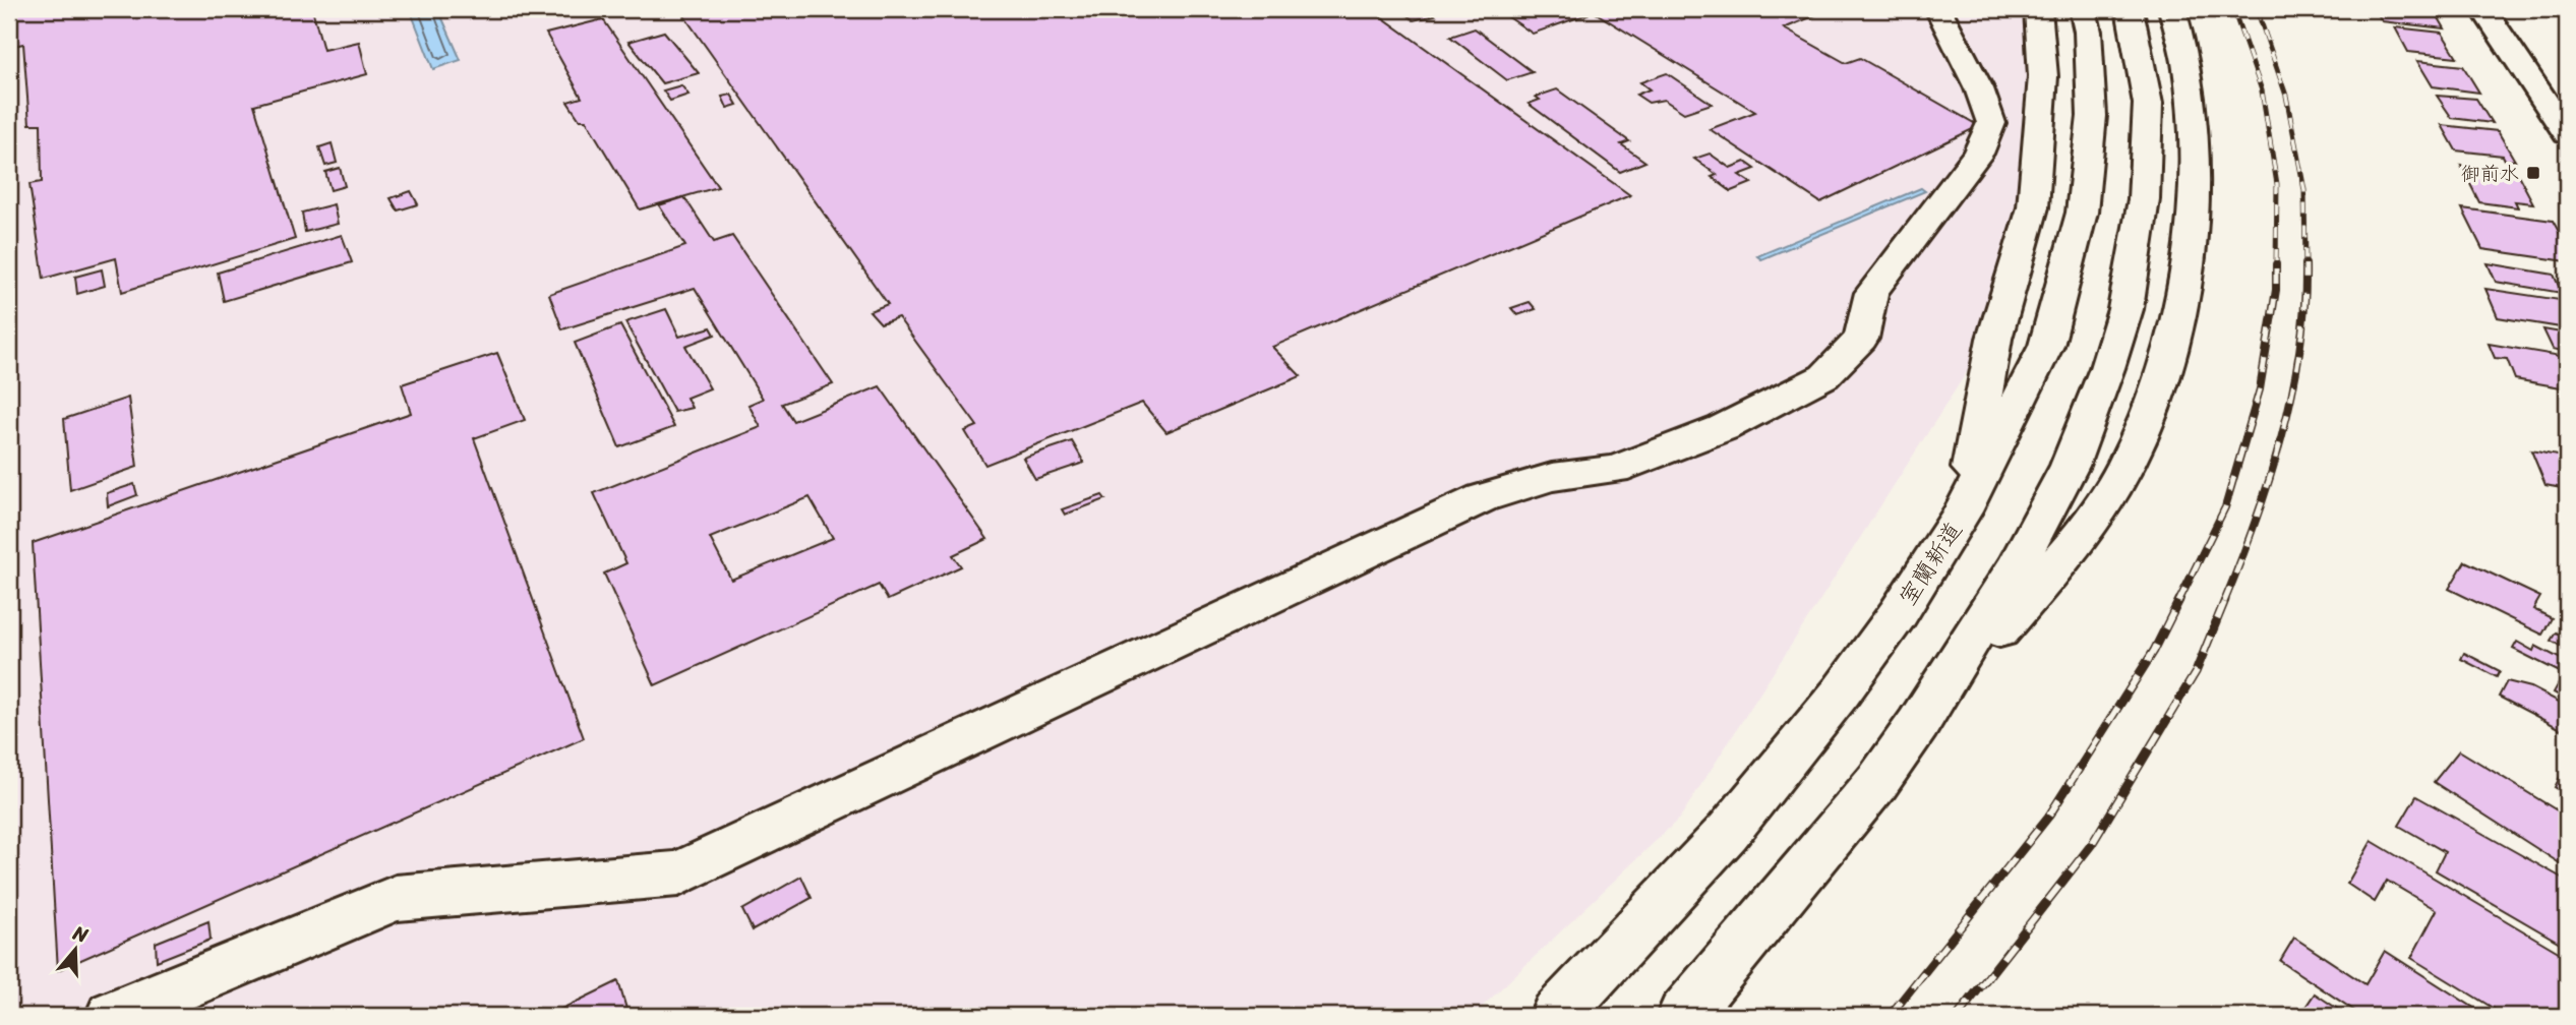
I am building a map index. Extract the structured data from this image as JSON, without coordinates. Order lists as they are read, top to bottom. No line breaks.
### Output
{"streets":{"main road":["室蘭新道"]},"places":{"transit":["御前水"]},"north":"top"}
